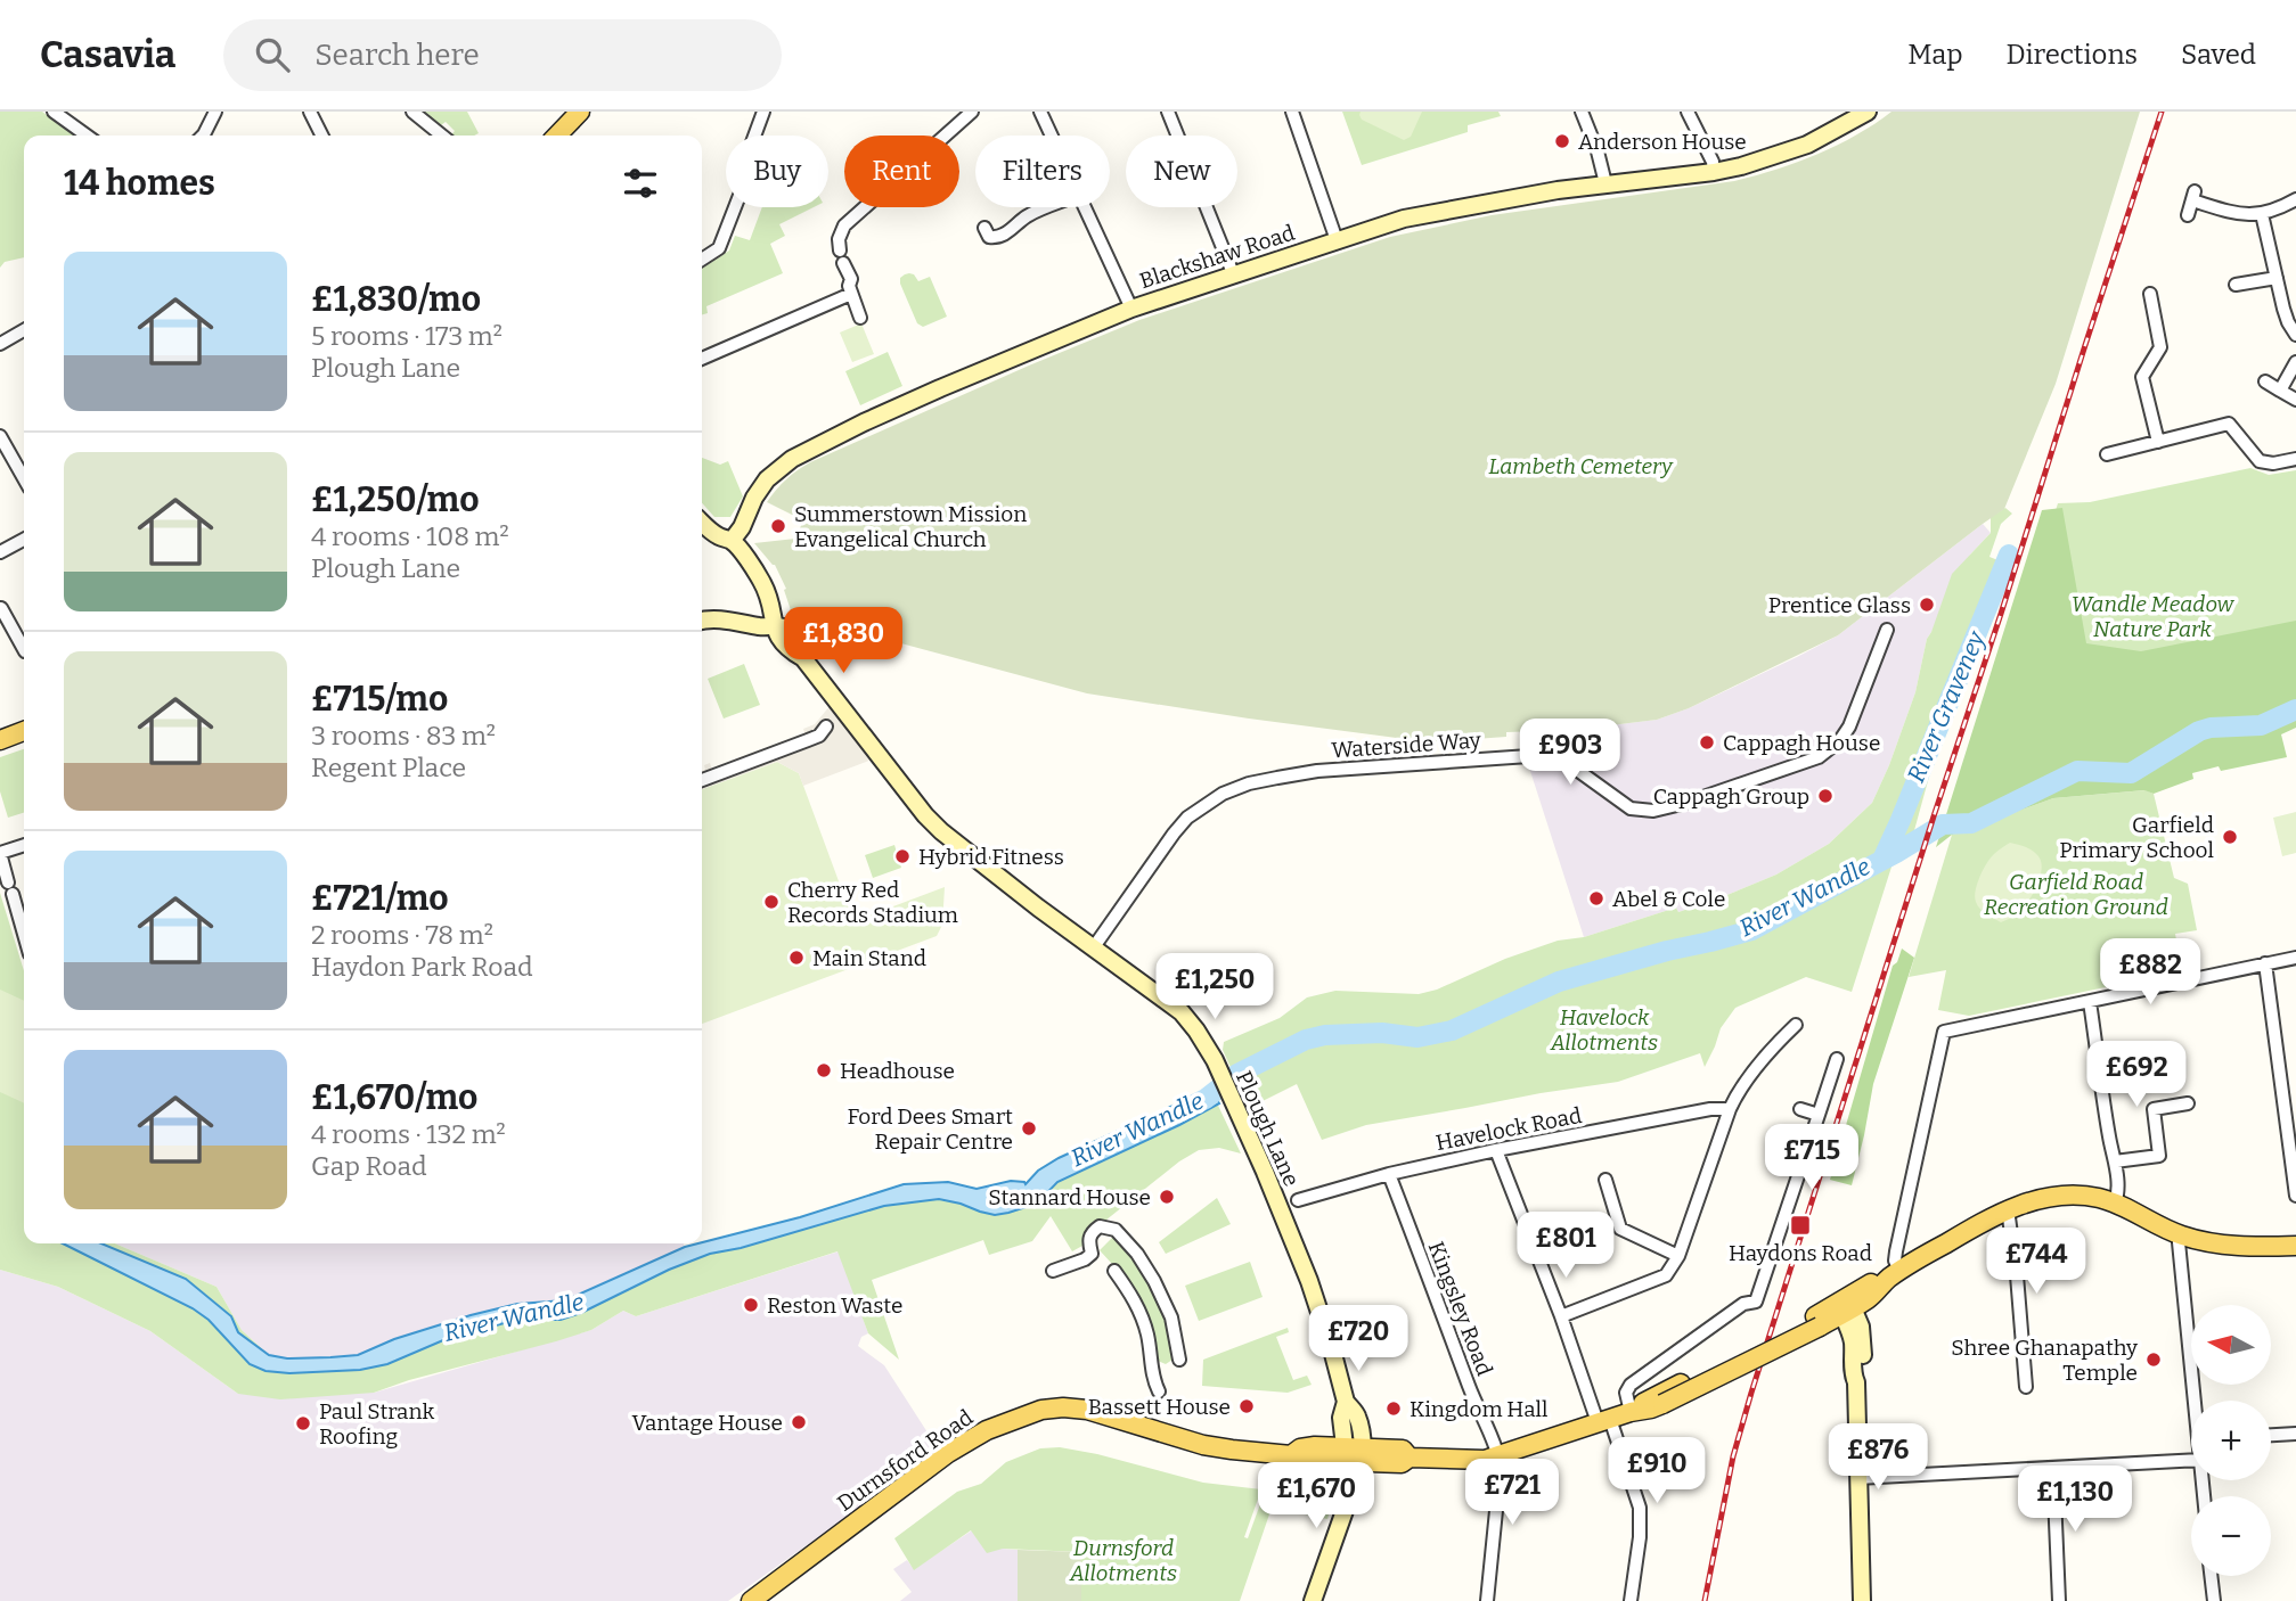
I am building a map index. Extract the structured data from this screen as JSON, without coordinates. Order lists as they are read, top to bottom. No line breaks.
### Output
{"streets":{"main road":["Durnsford Road"],"street":["Blackshaw Road","Waterside Way","Plough Lane","Havelock Road","Kingsley Road"]},"crossings":[["Waterside Way","Plough Lane"],["Plough Lane","Durnsford Road"],["Havelock Road","Kingsley Road"]],"water":["River Graveney","River Wandle"],"parks":["Lambeth Cemetery","Wandle Meadow Nature Park","Garfield Road Recreation Ground","Havelock Allotments","Durnsford Allotments"],"places":{"other":["Anderson House","Summerstown Mission Evangelical Church","Prentice Glass","Cappagh House","Cappagh Group","Garfield Primary School","Hybrid Fitness","Abel & Cole","Cherry Red Records Stadium","Main Stand","Headhouse","Ford Dees Smart Repair Centre","Stannard House","Reston Waste","Shree Ghanapathy Temple","Bassett House","Kingdom Hall","Vantage House","Paul Strank Roofing"],"transit":["Haydons Road"]},"north":"left","page":{"header":"Casavia","search":"Search here","nav":["Map","Directions","Saved"],"chip":["Buy","Rent","Filters","New"],"heading":"14 homes","list":[{"name":"£1,830/mo","note":"5 rooms · 173 m² · Plough Lane"},{"name":"£1,250/mo","note":"4 rooms · 108 m² · Plough Lane"},{"name":"£715/mo","note":"3 rooms · 83 m² · Regent Place"},{"name":"£721/mo","note":"2 rooms · 78 m² · Haydon Park Road"},{"name":"£1,670/mo","note":"4 rooms · 132 m² · Gap Road"}],"price":["£1,830","£903","£882","£1,250","£692","£715","£801","£744","£720","£876","£910","£721","£1,670","£1,130"],"map_buttons":["+","−"]}}
